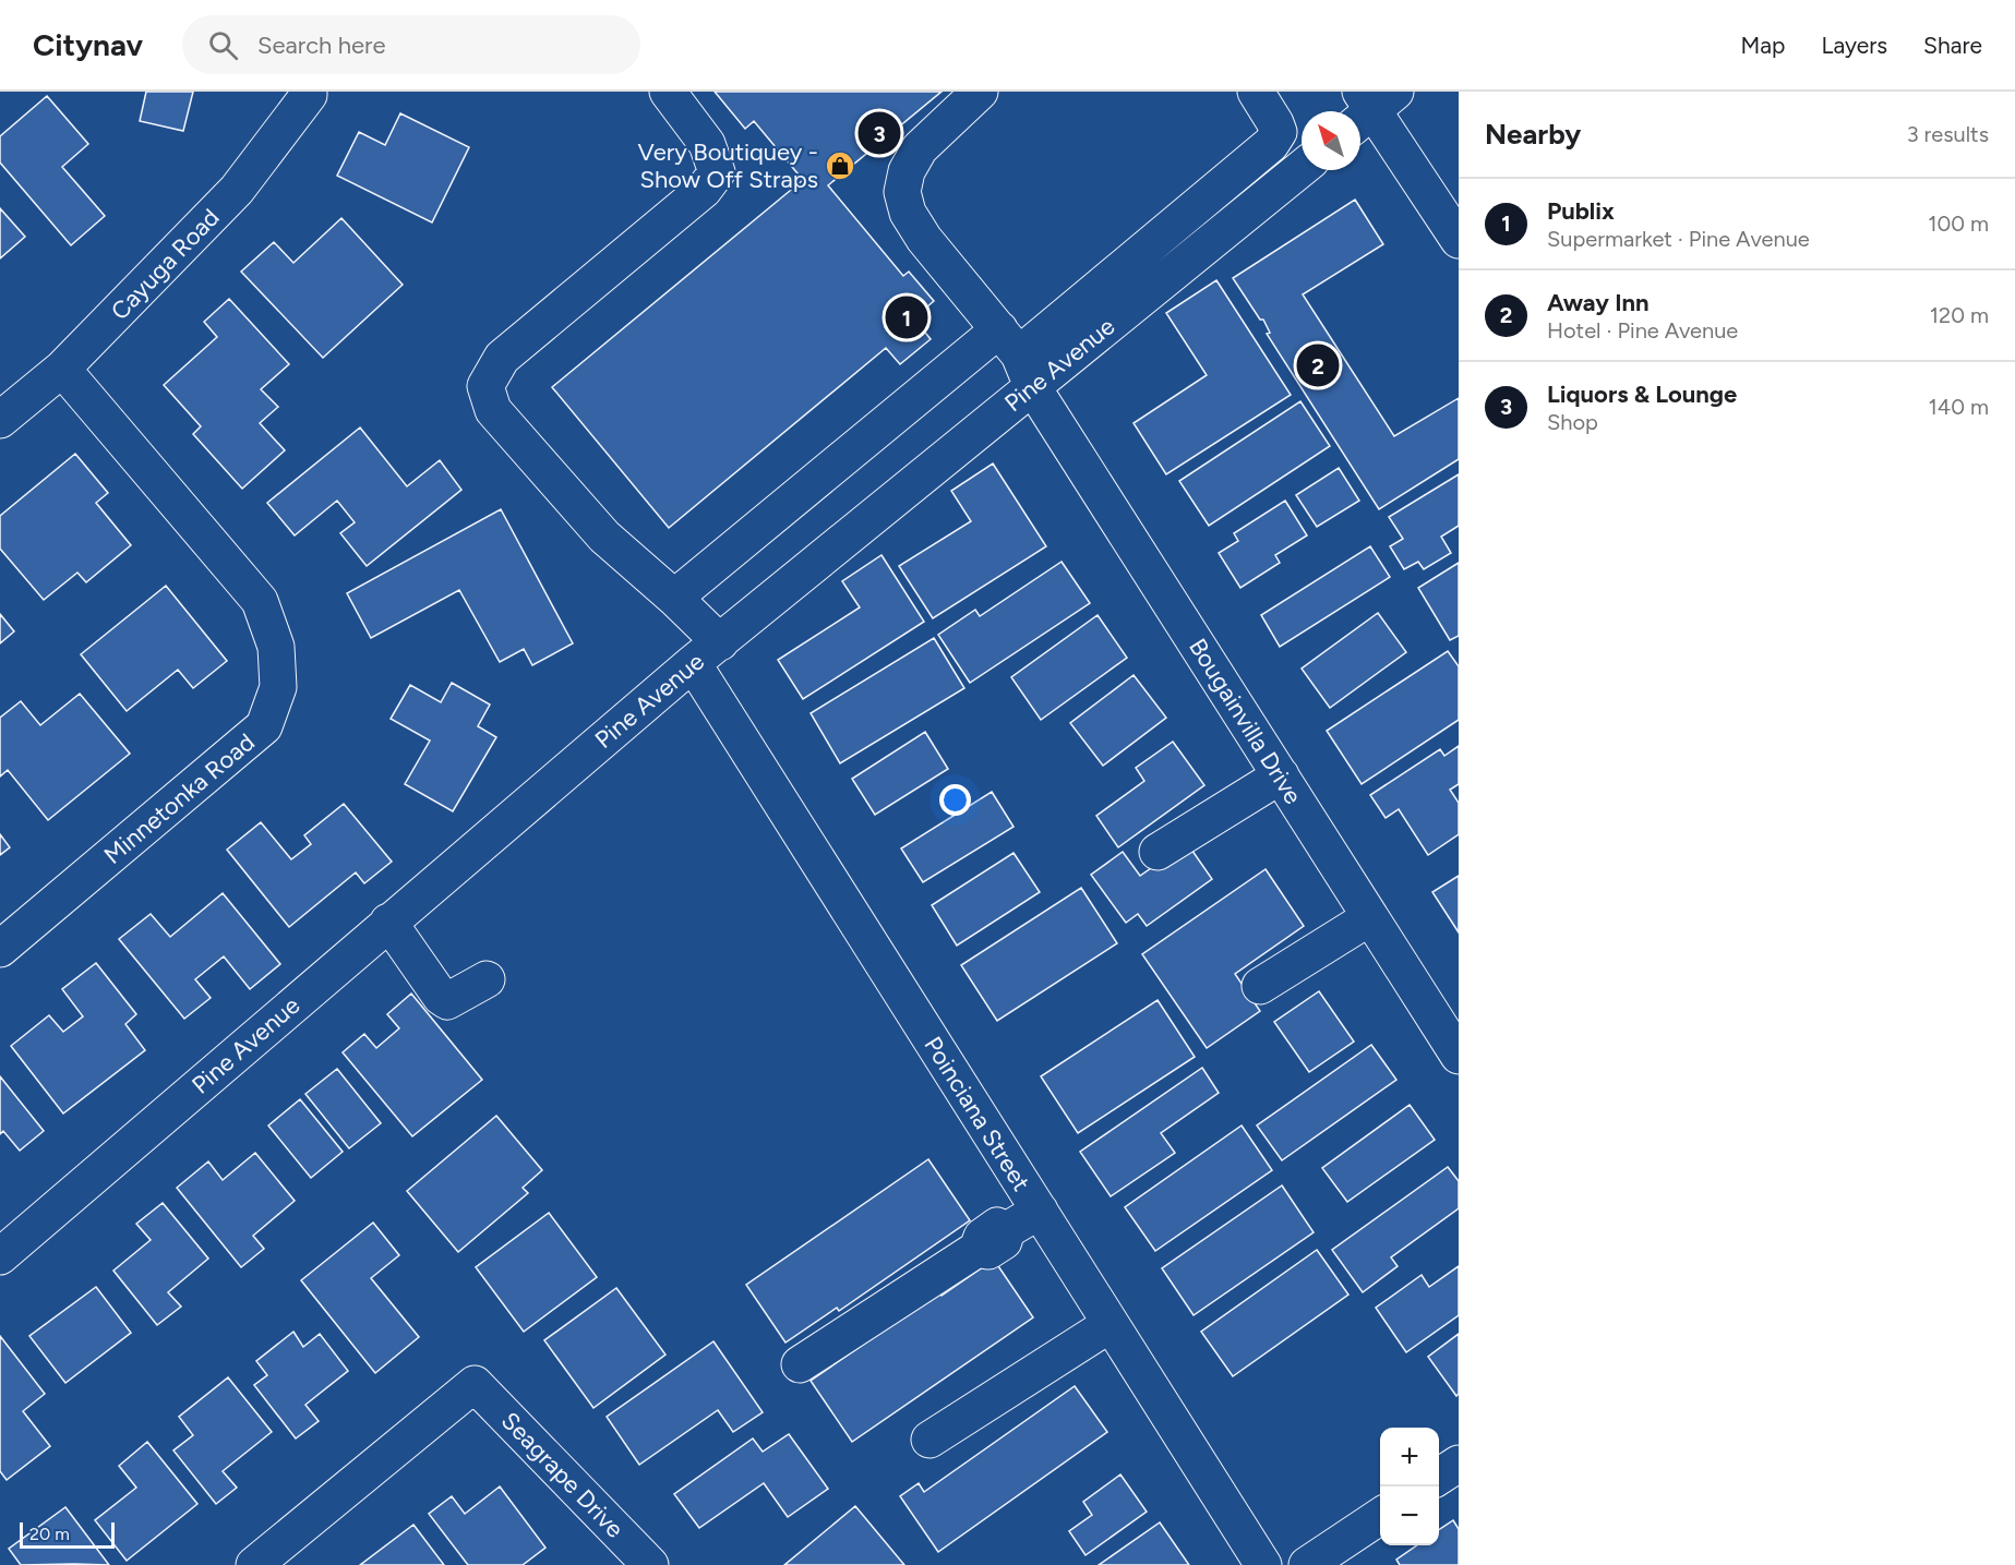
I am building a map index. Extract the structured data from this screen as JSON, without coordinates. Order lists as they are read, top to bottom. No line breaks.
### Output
{"streets":{"street":["Cayuga Road","Pine Avenue","Bougainvilla Drive","Minnetonka Road","Poinciana Street","Seagrape Drive"]},"crossings":[["Cayuga Road","Minnetonka Road"],["Pine Avenue","Bougainvilla Drive"],["Pine Avenue","Poinciana Street"]],"places":{"shop":["Very Boutiquey - Show Off Straps"]},"scale_bar":"20 m","north":"top left","page":{"header":"Citynav","search":"Search here","nav":["Map","Layers","Share"],"heading":["Nearby","3 results"],"pins":["3","1","2"],"list":[{"mark":"1","name":"Publix","note":"Supermarket · Pine Avenue","value":"100 m"},{"mark":"2","name":"Away Inn","note":"Hotel · Pine Avenue","value":"120 m"},{"mark":"3","name":"Liquors & Lounge","note":"Shop","value":"140 m"}],"map_buttons":["+","−"],"scale":"20 m"}}
